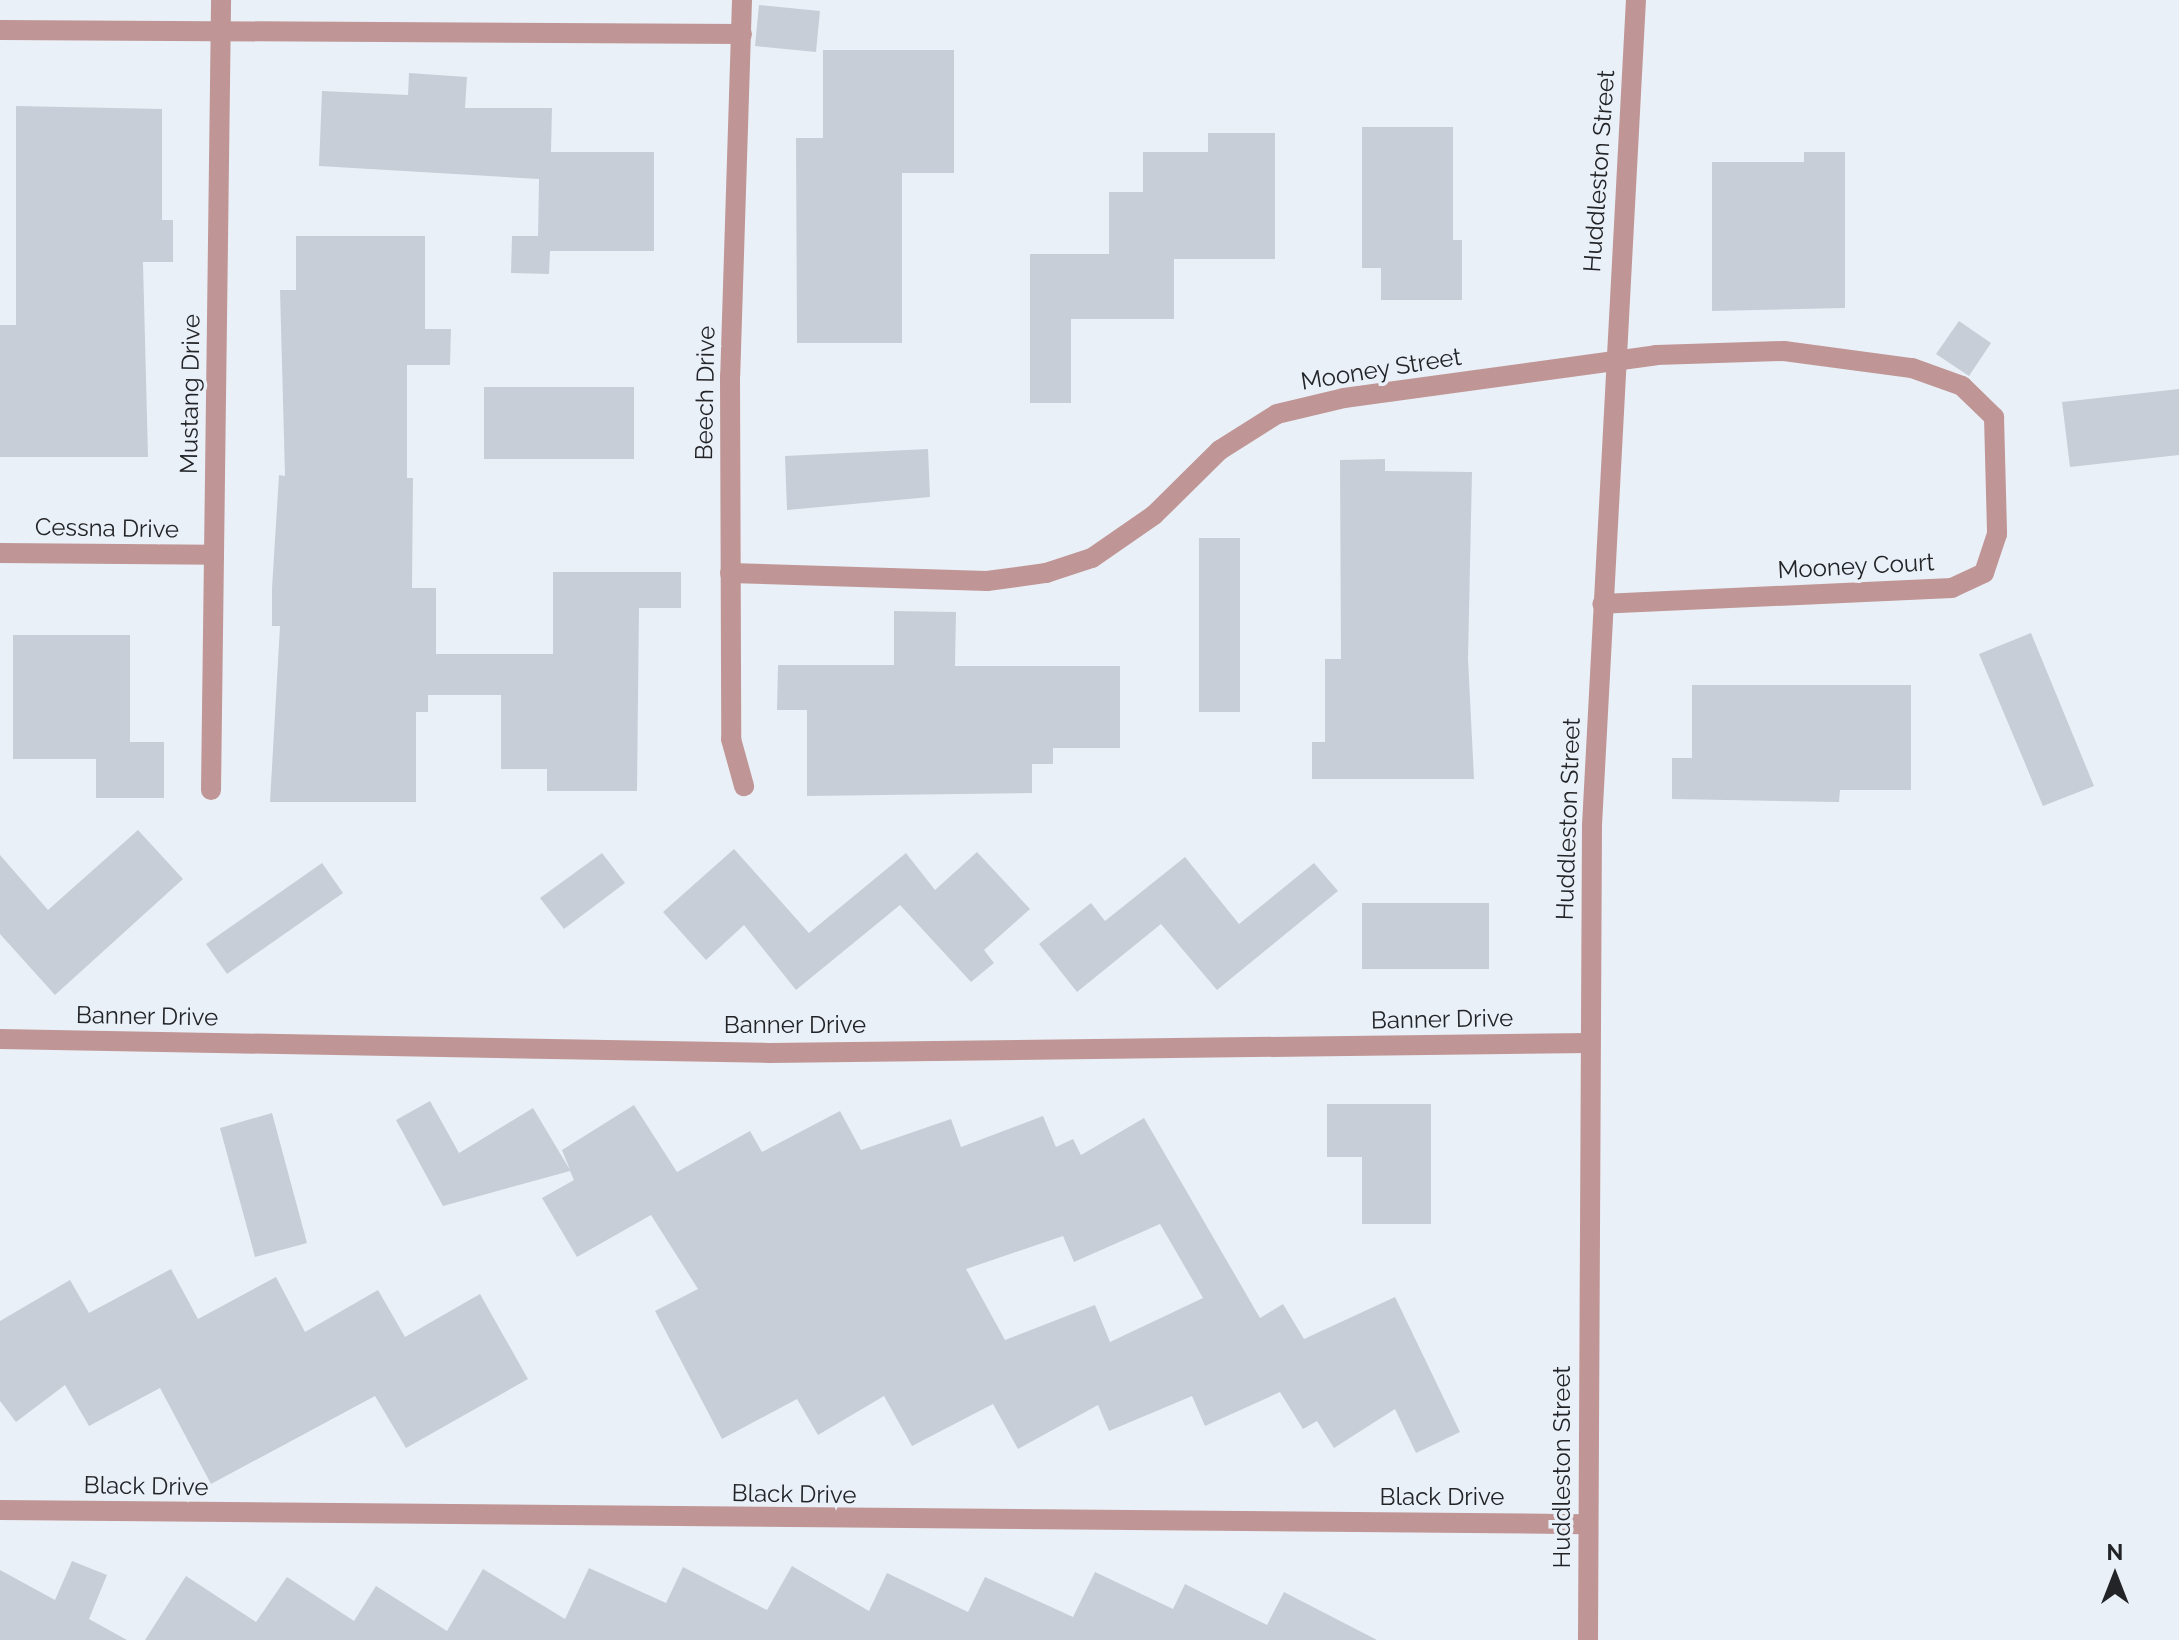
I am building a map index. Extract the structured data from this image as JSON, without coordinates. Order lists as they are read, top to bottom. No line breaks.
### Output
{"streets":{"street":["Huddleston Street","Mooney Street","Beech Drive","Mustang Drive","Cessna Drive","Mooney Court","Banner Drive","Black Drive"]},"crossings":[["Huddleston Street","Mooney Street"],["Huddleston Street","Mooney Court"],["Huddleston Street","Banner Drive"],["Huddleston Street","Black Drive"],["Mooney Street","Beech Drive"],["Mooney Street","Mooney Court"],["Mustang Drive","Cessna Drive"]],"north":"top"}
